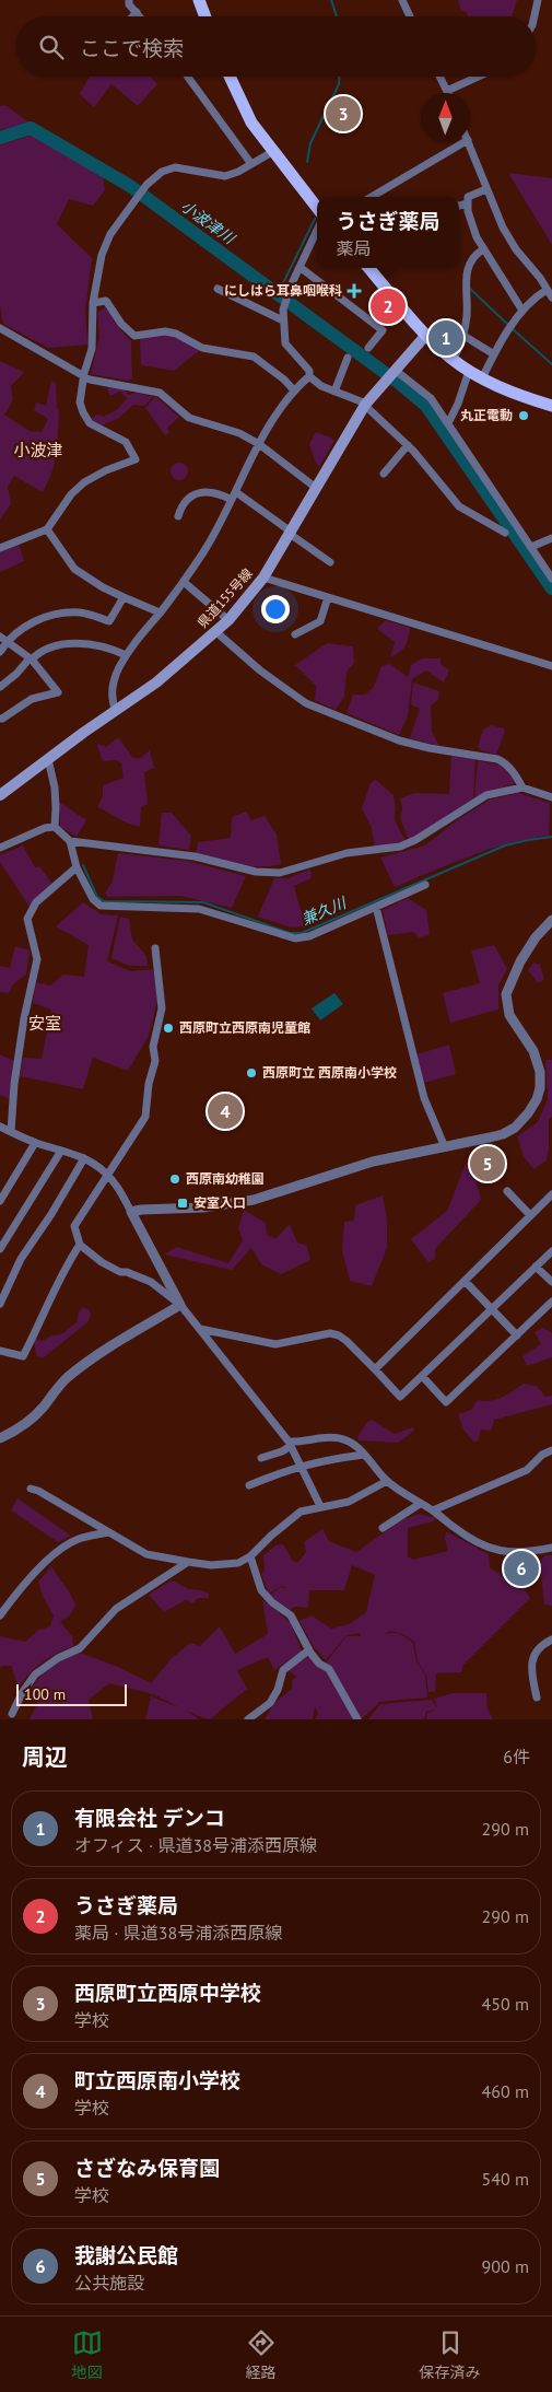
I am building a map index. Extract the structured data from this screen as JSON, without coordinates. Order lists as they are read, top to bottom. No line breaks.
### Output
{"streets":{"main road":["県道155号線"]},"districts":["小波津","安室"],"water":["小波津川","兼久川"],"places":{"health":["にしはら耳鼻咽喉科"],"other":["丸正電動","西原町立西原南児童館","西原町立 西原南小学校","西原南幼稚園"],"transit":["安室入口"]},"scale_bar":"100 m","north":"top","page":{"search":"ここで検索","pins":["3","2","1","4","5","6"],"popup":["うさぎ薬局","薬局"],"scale":"100 m","heading":["周辺","6件"],"list":[{"mark":"1","name":"有限会社 デンコ","note":"オフィス · 県道38号浦添西原線","value":"290 m"},{"mark":"2","name":"うさぎ薬局","note":"薬局 · 県道38号浦添西原線","value":"290 m"},{"mark":"3","name":"西原町立西原中学校","note":"学校","value":"450 m"},{"mark":"4","name":"町立西原南小学校","note":"学校","value":"460 m"},{"mark":"5","name":"さざなみ保育園","note":"学校","value":"540 m"},{"mark":"6","name":"我謝公民館","note":"公共施設","value":"900 m"}],"nav":["地図","経路","保存済み"]}}
